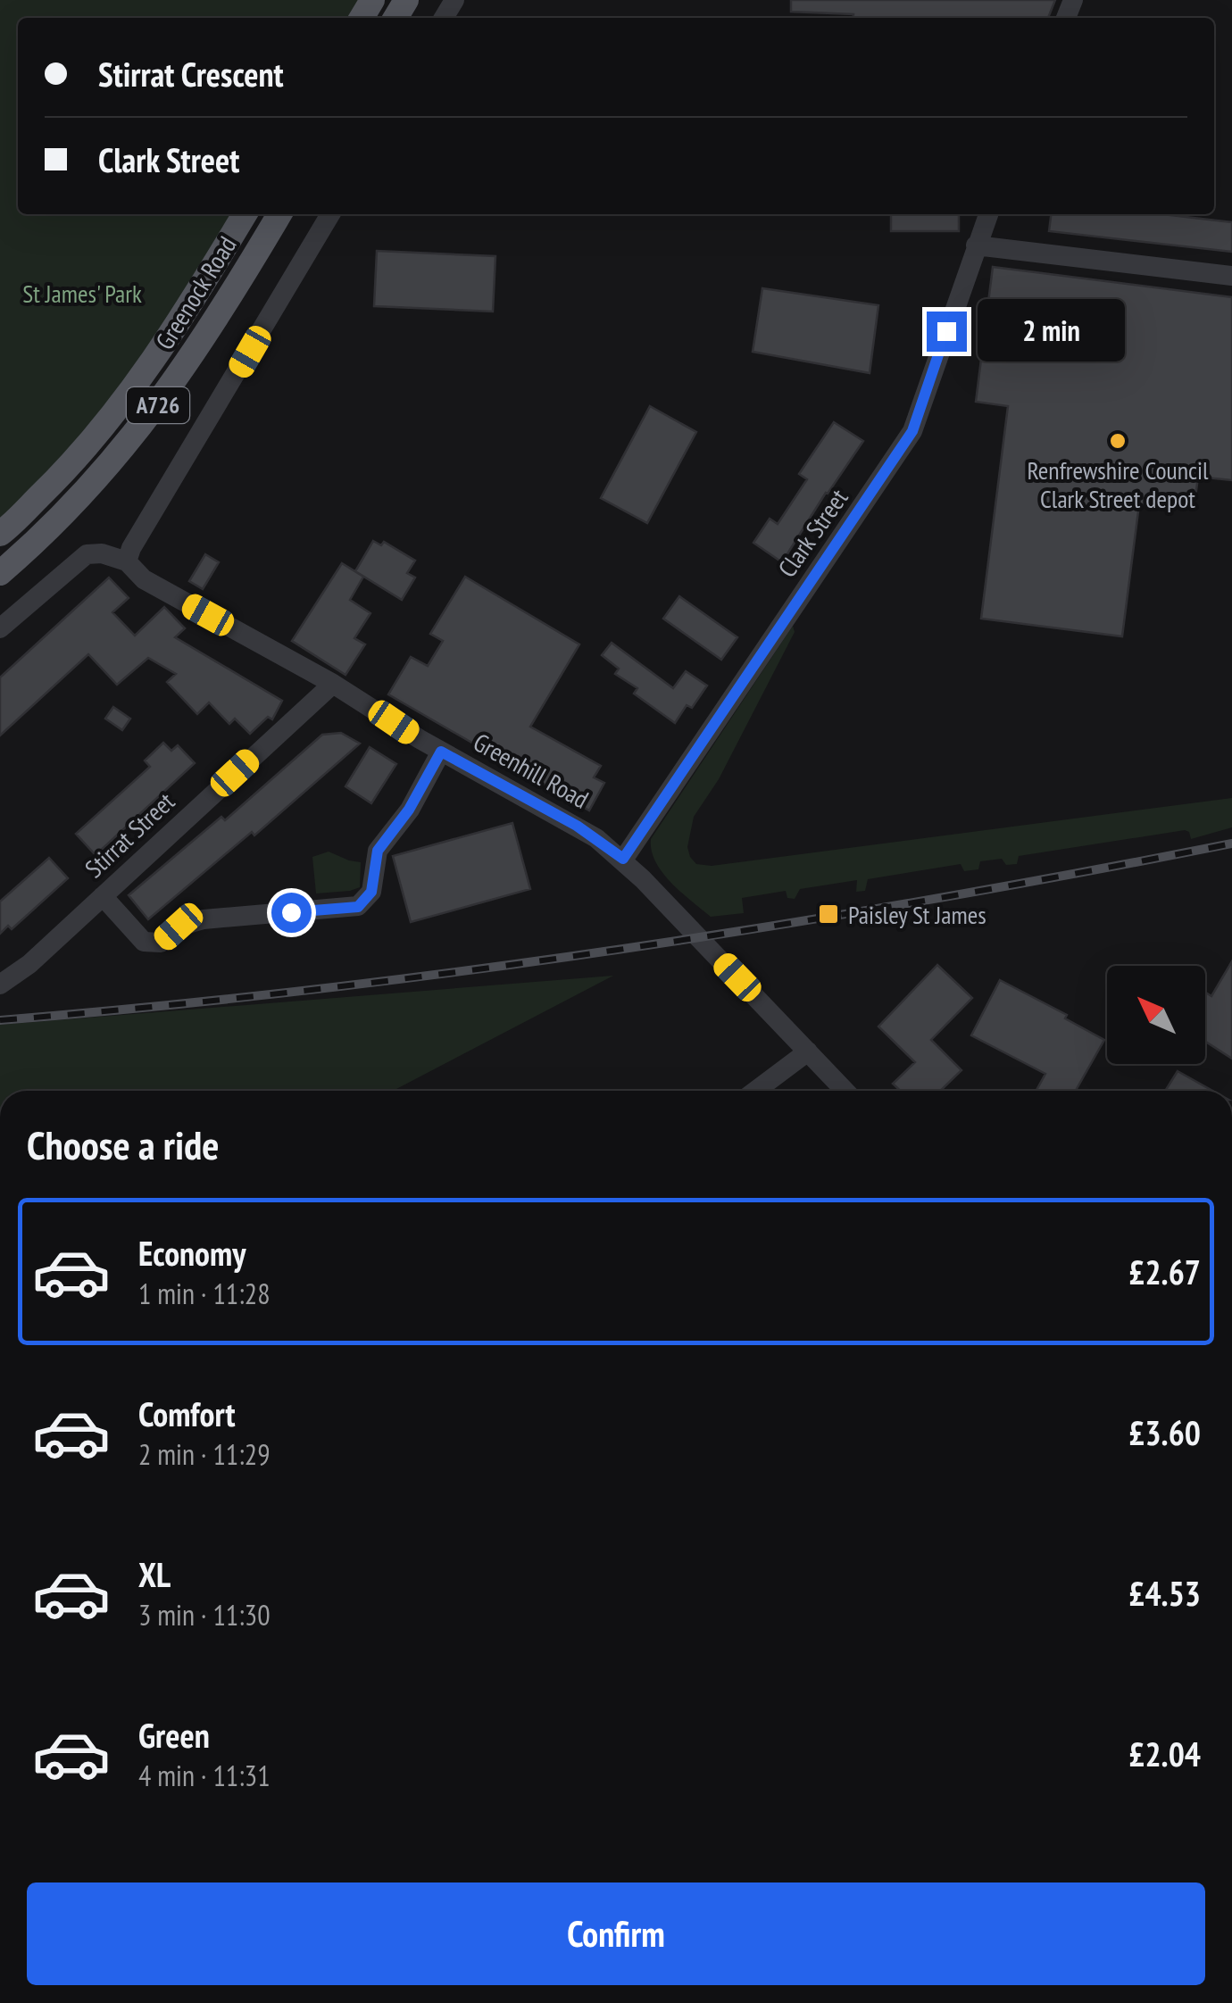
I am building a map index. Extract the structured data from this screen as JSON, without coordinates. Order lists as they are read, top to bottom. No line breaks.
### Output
{"streets":{"main road":["Greenock Road","A726"],"street":["Clark Street","Greenhill Road","Stirrat Street"]},"crossings":[["Clark Street","Greenhill Road"],["Greenhill Road","Stirrat Street"]],"parks":["St James' Park"],"places":{"other":["Renfrewshire Council Clark Street depot"],"transit":["Paisley St James"]},"north":"top left","page":{"banner":["Stirrat Crescent","Clark Street"],"bubble":"2 min","heading":"Choose a ride","list":[{"name":"Economy","note":"1 min · 11:28","value":"£2.67"},{"name":"Comfort","note":"2 min · 11:29","value":"£3.60"},{"name":"XL","note":"3 min · 11:30","value":"£4.53"},{"name":"Green","note":"4 min · 11:31","value":"£2.04"}],"buttons":"Confirm"}}
